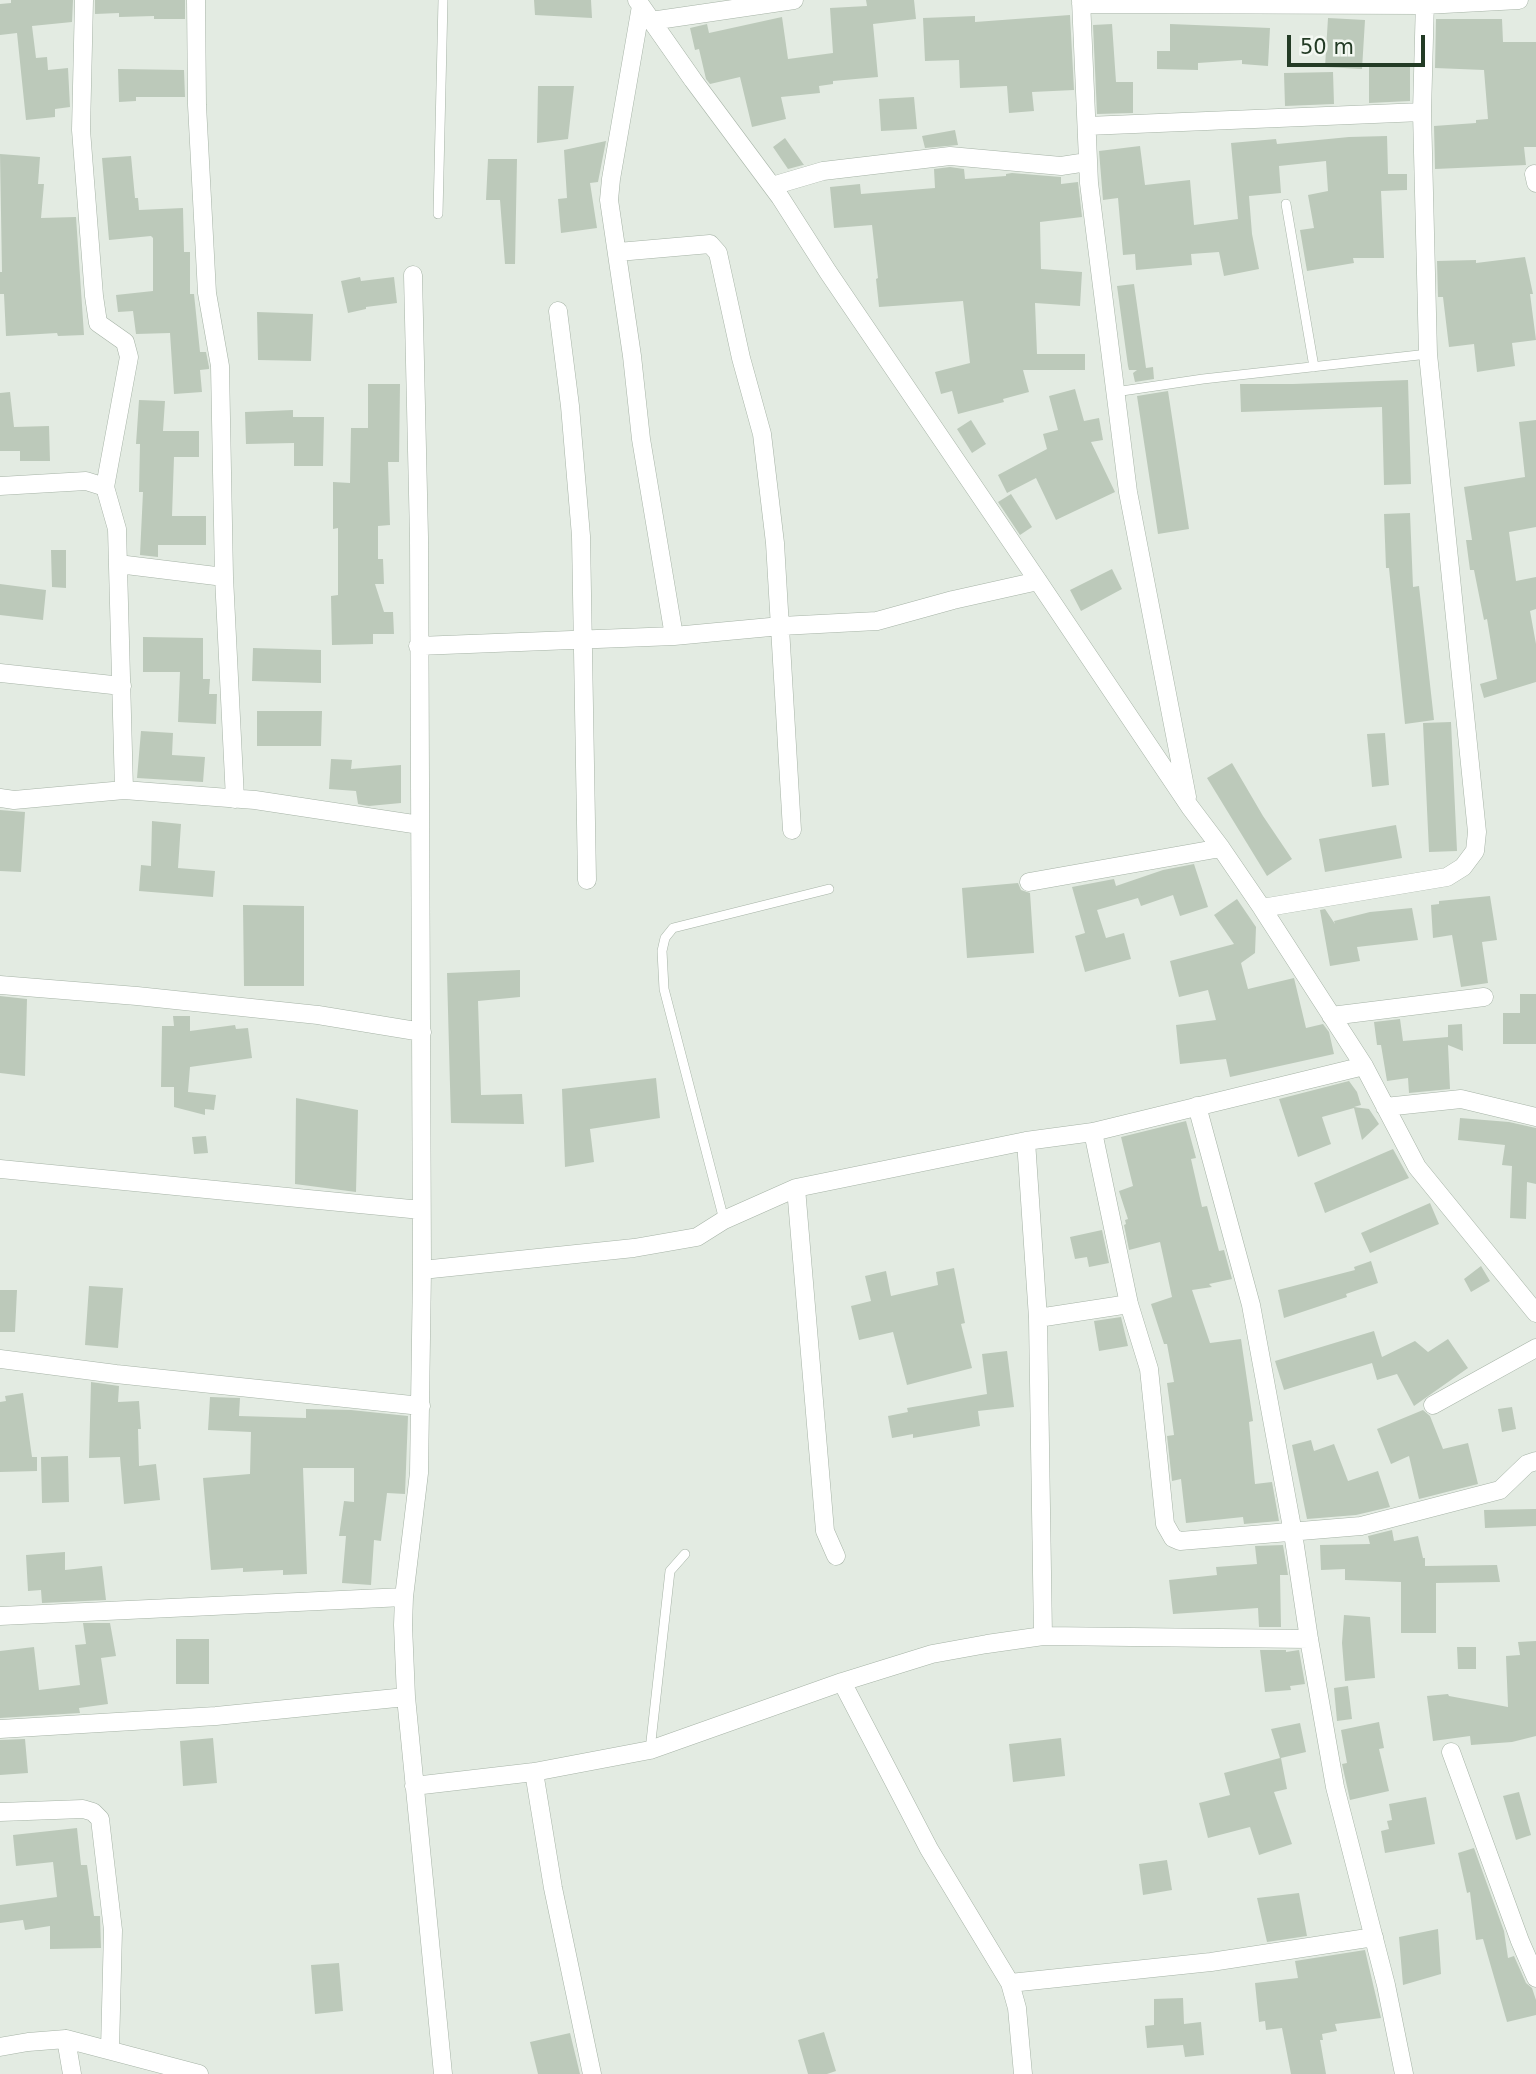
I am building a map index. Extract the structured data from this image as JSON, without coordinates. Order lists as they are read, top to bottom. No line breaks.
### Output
{"scale_bar":"50 m"}
